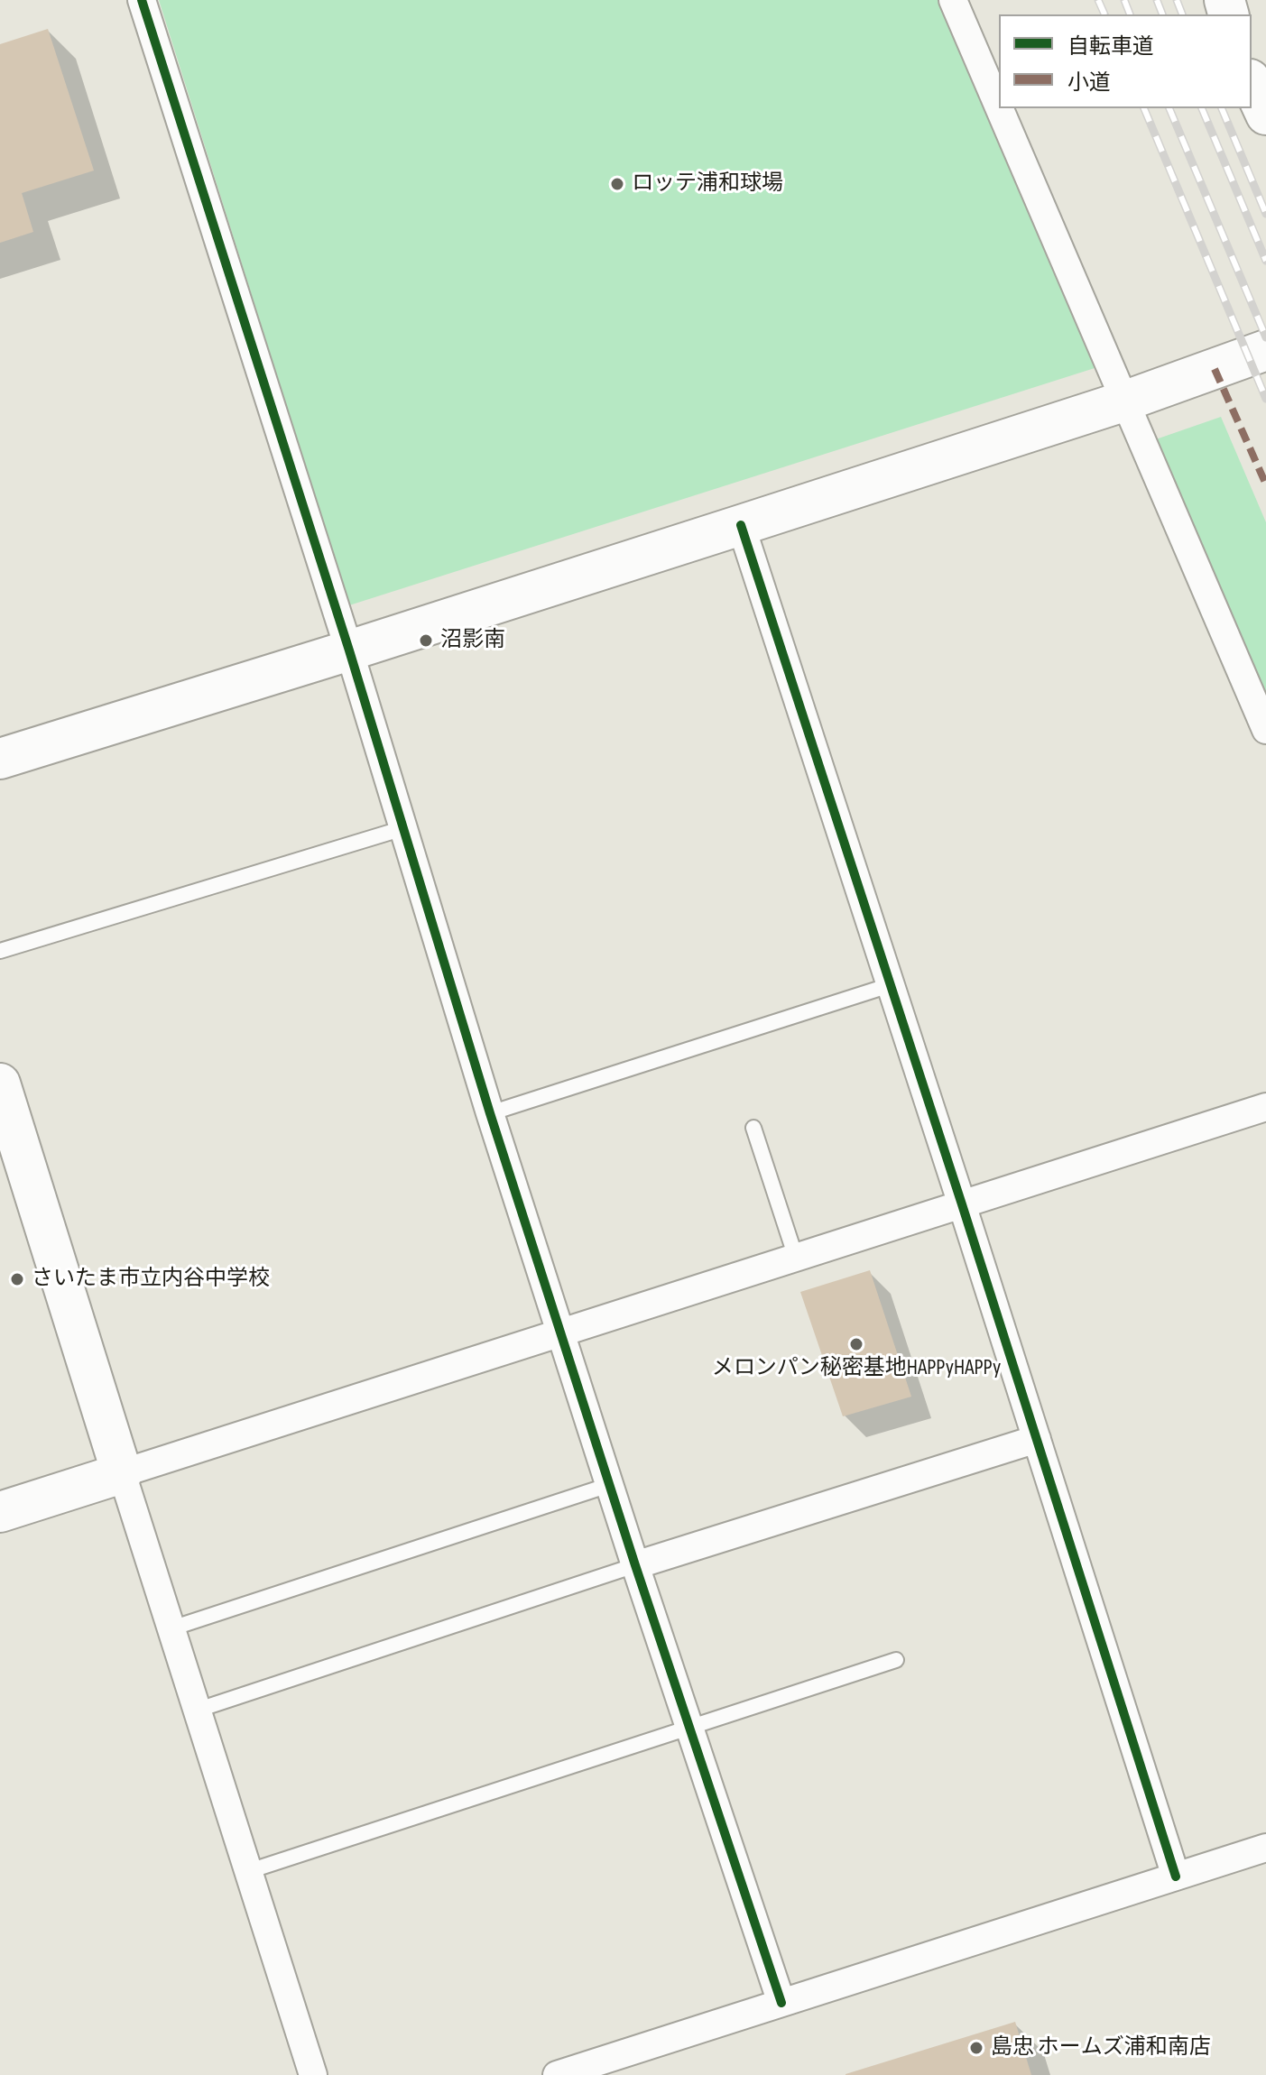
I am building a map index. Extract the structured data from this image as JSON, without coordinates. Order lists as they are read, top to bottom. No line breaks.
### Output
{"places":["ロッテ浦和球場","沼影南","さいたま市立内谷中学校","メロンパン秘密基地HAPPyHAPPy","島忠 ホームズ浦和南店"],"legend":["自転車道","小道"]}
